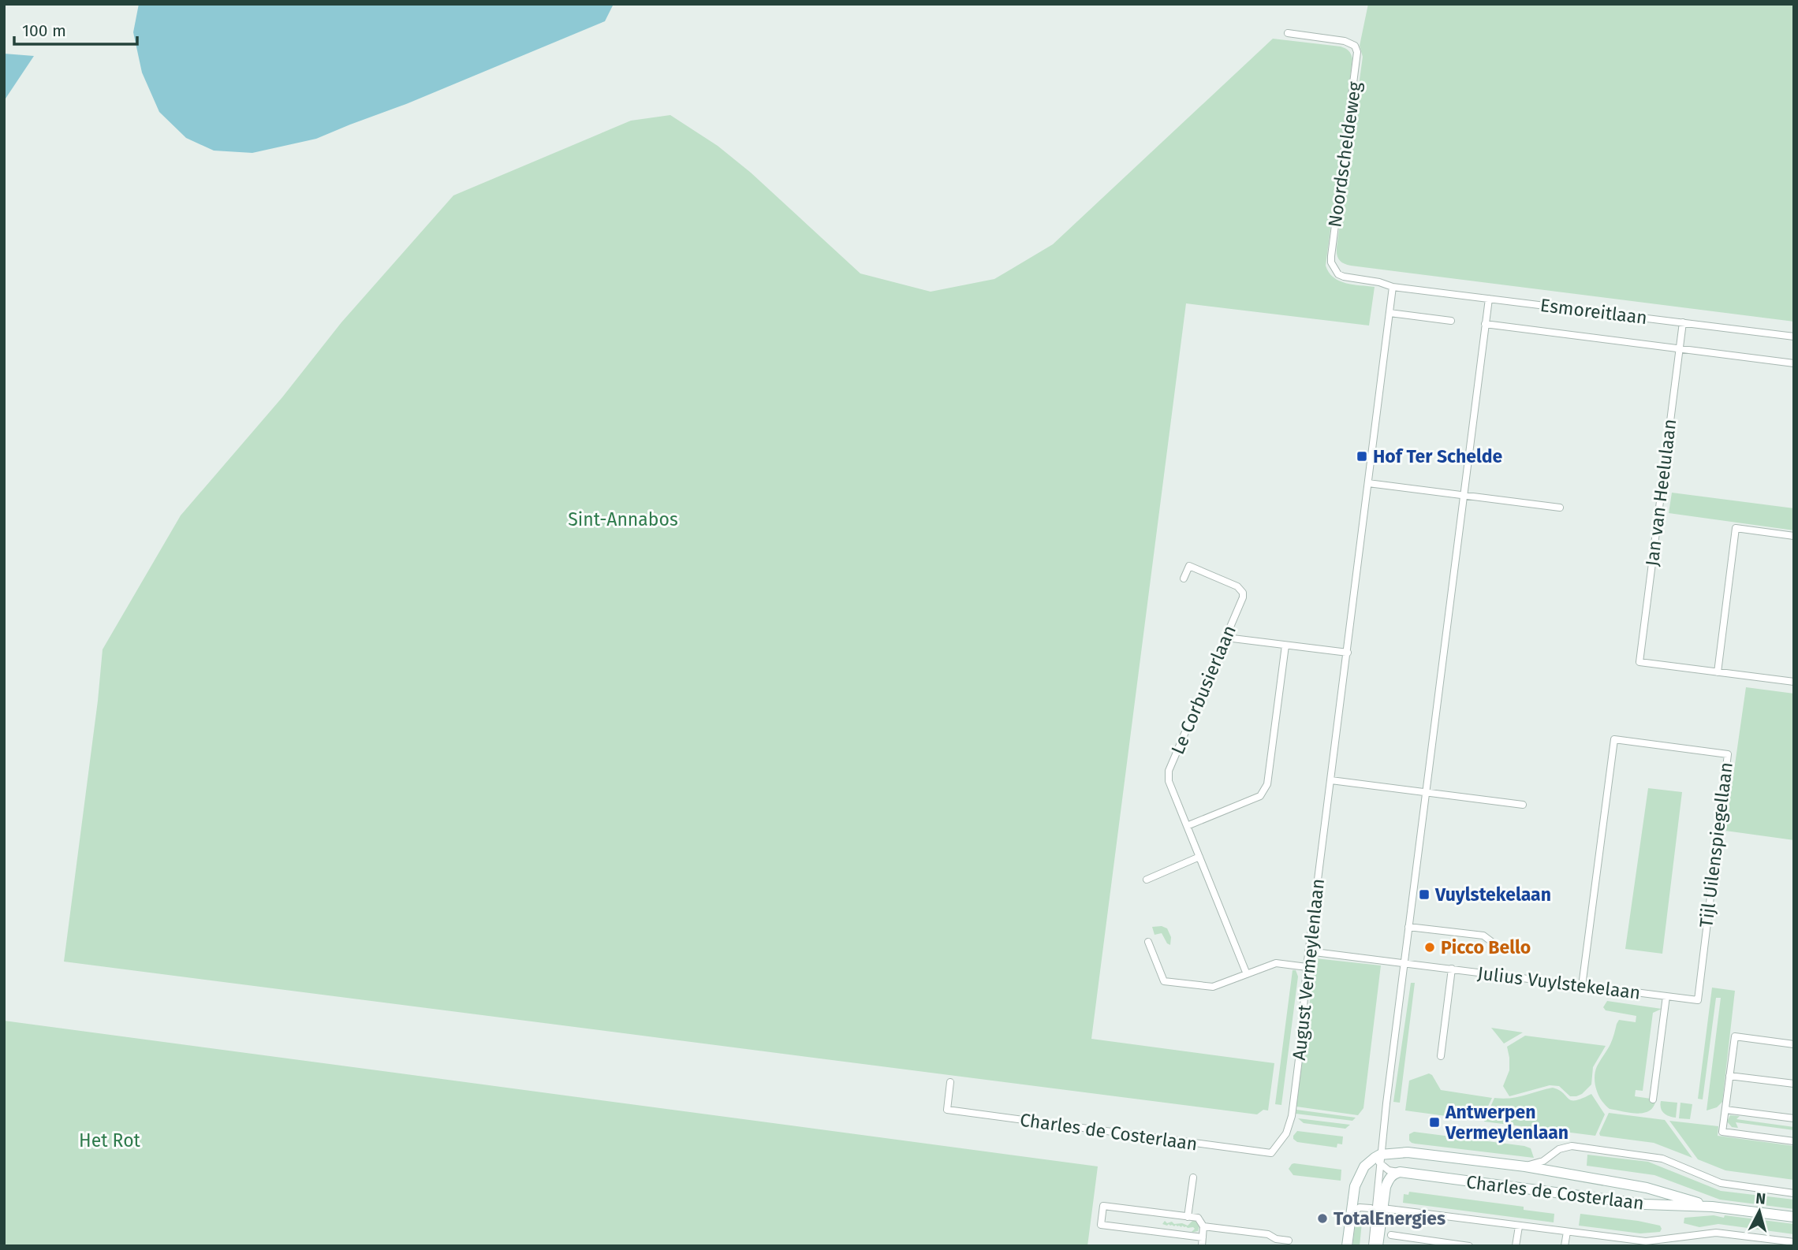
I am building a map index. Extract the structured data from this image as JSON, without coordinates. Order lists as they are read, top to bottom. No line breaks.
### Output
{"streets":{"main road":["Charles de Costerlaan"],"street":["Noordscheldeweg","Esmoreitlaan","Jan van Heelulaan","Le Corbusierlaan","Tijl Uilenspiegellaan","August Vermeylenlaan","Julius Vuylstekelaan"]},"crossings":[["Noordscheldeweg","Esmoreitlaan"],["Noordscheldeweg","August Vermeylenlaan"],["Esmoreitlaan","Jan van Heelulaan"],["Esmoreitlaan","August Vermeylenlaan"],["Tijl Uilenspiegellaan","Julius Vuylstekelaan"],["August Vermeylenlaan","Julius Vuylstekelaan"],["August Vermeylenlaan","Charles de Costerlaan"]],"parks":["Sint-Annabos","Het Rot"],"places":{"transit":["Hof Ter Schelde","Vuylstekelaan","Antwerpen Vermeylenlaan"],"other":["Picco Bello","TotalEnergies"]},"scale_bar":"100 m","north":"top"}
